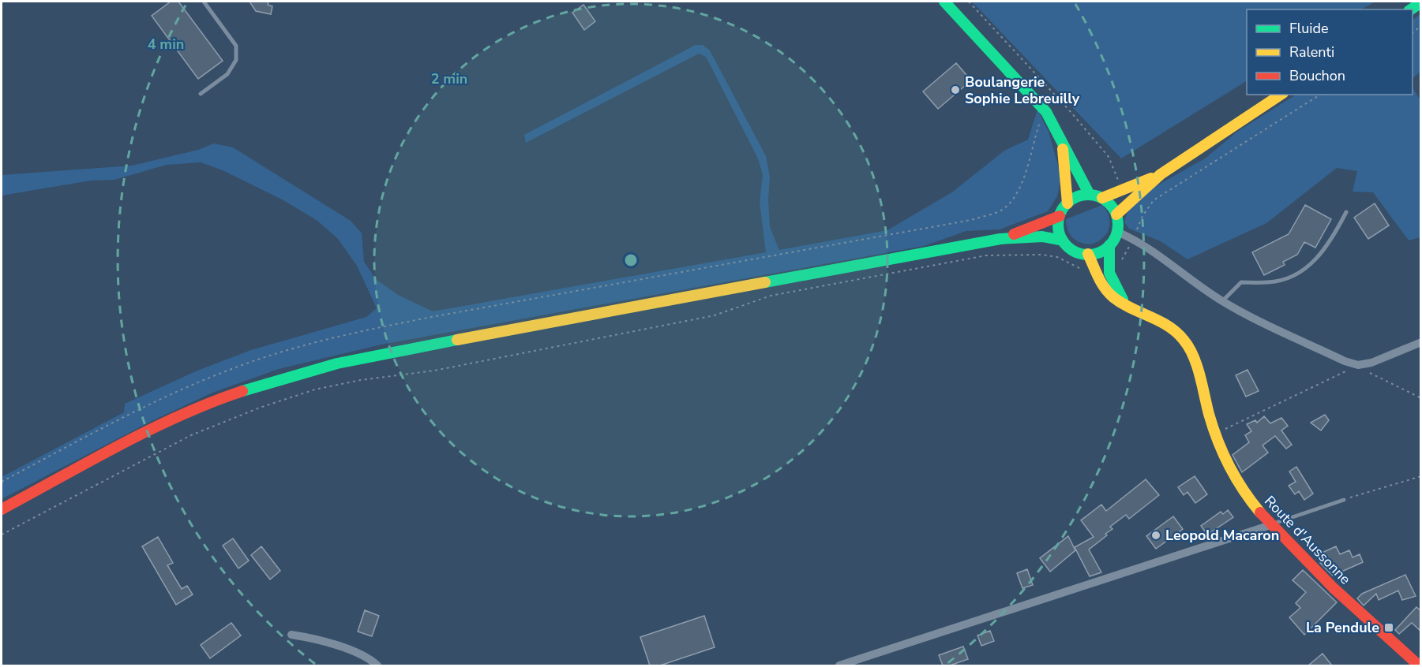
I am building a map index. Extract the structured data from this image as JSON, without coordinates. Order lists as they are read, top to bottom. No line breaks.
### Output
{"streets":{"main road":["Route d'Aussonne"]},"places":{"other":["Boulangerie Sophie Lebreuilly","Leopold Macaron"],"transit":["La Pendule"]},"legend":["Fluide","Ralenti","Bouchon"],"rings":["4 min","2 min"]}
